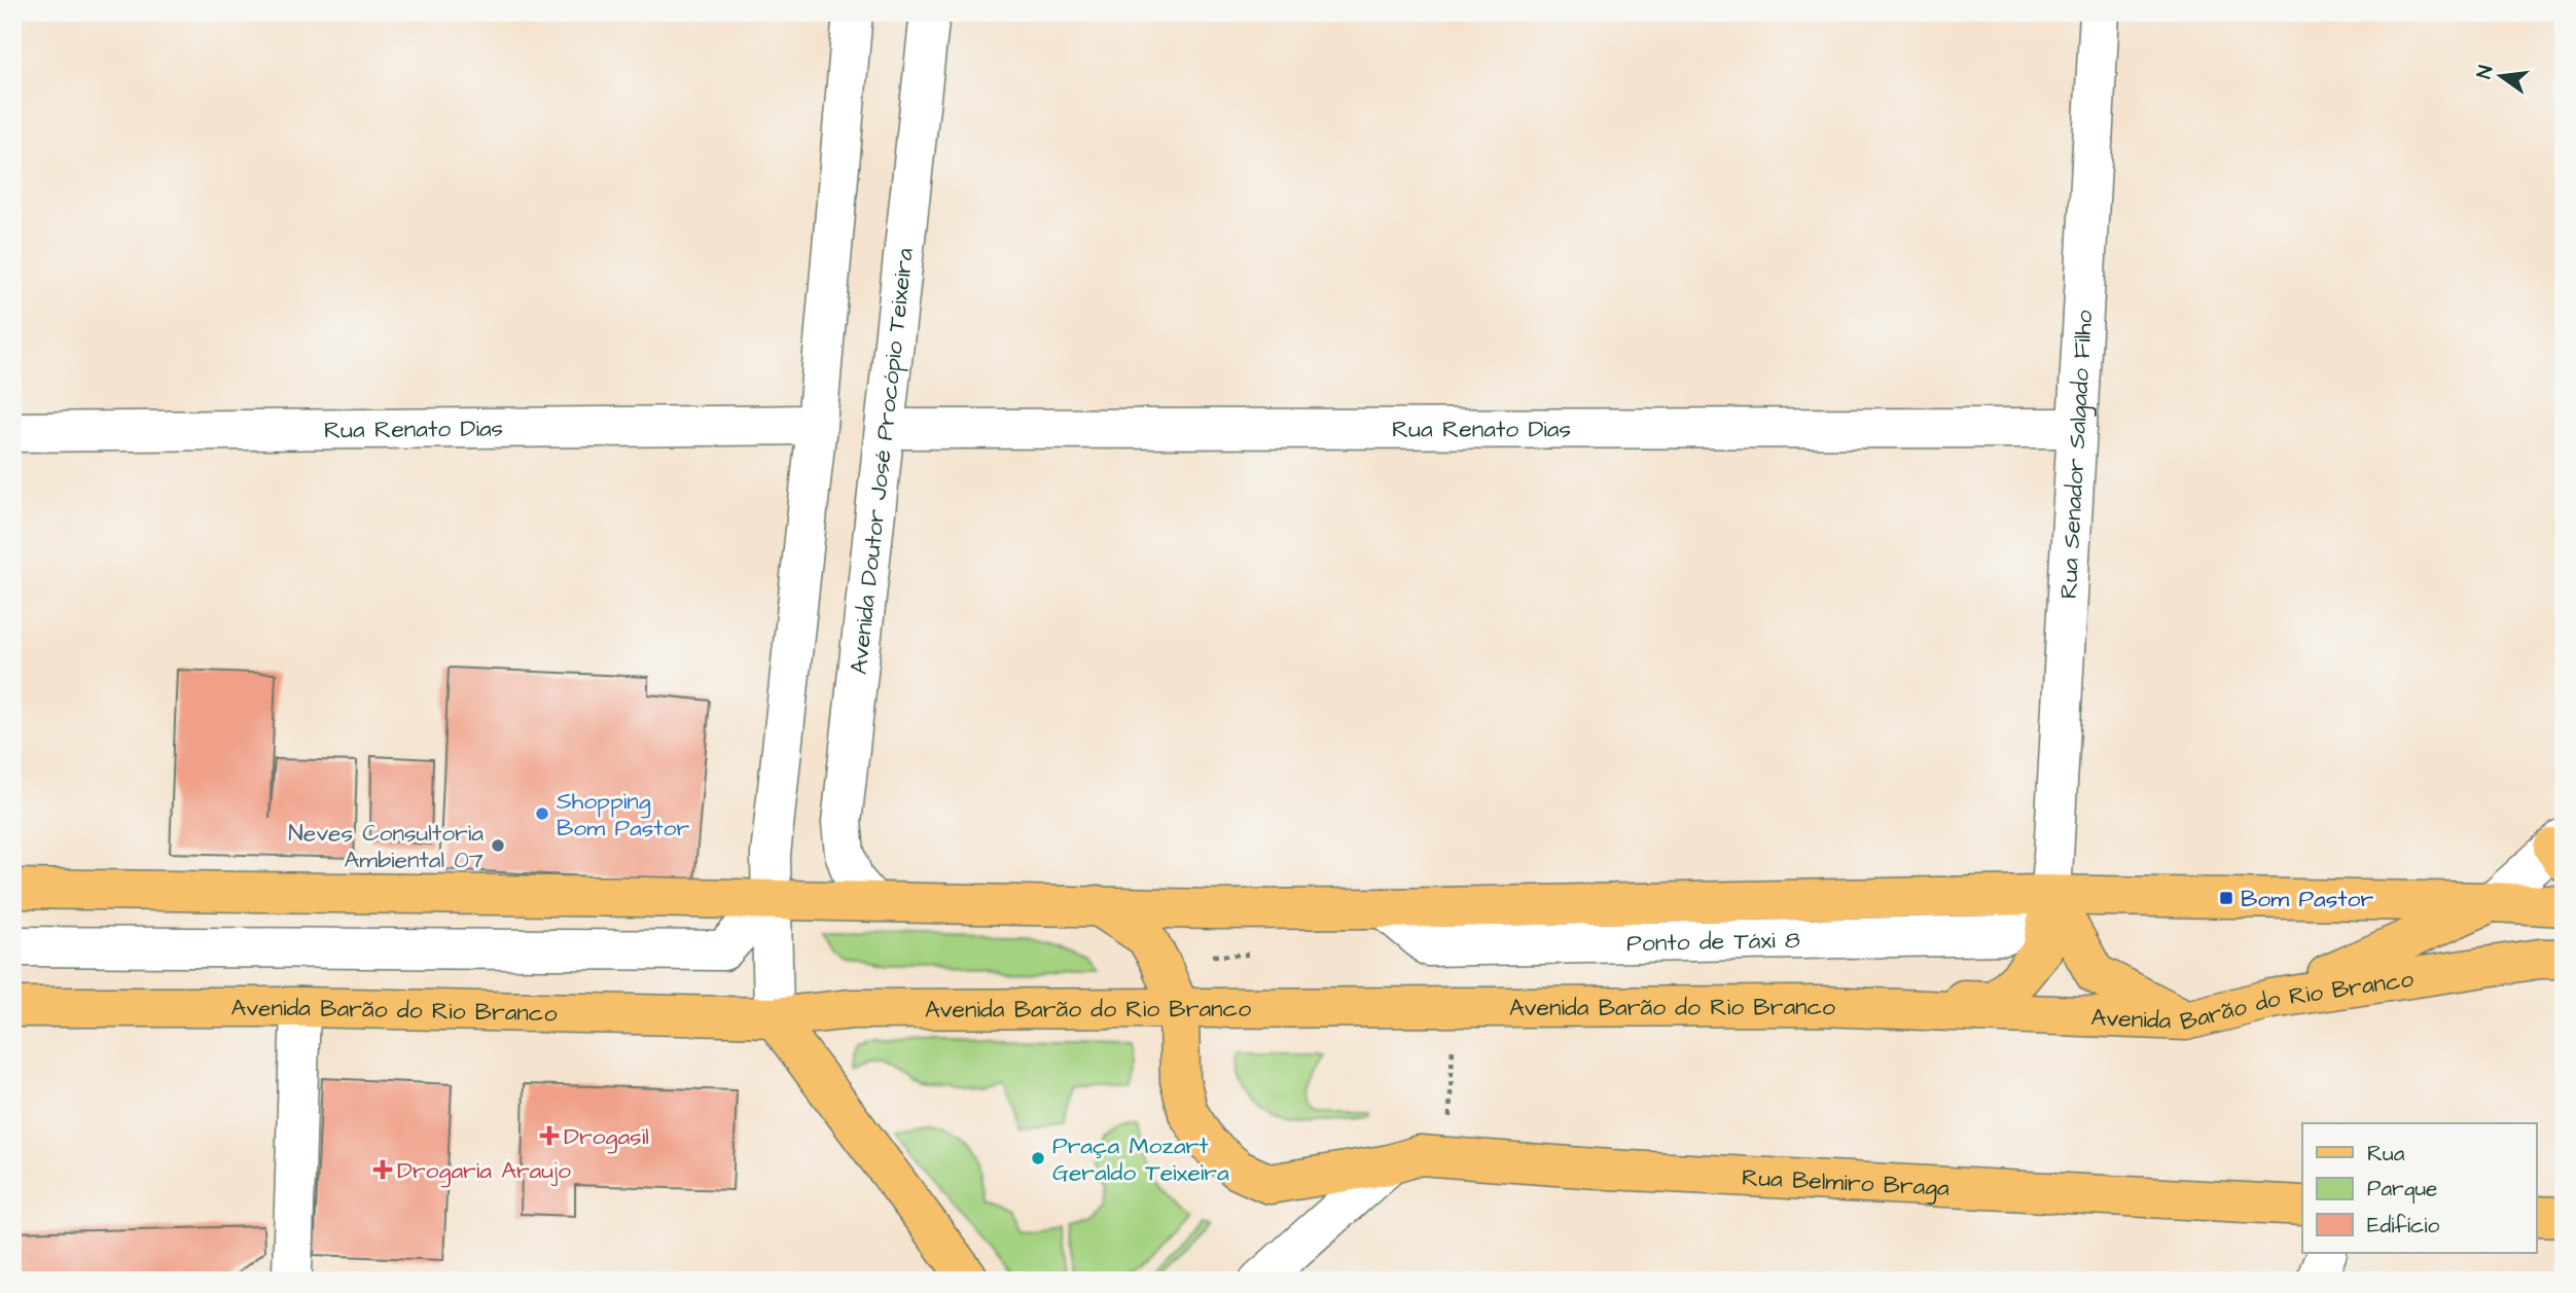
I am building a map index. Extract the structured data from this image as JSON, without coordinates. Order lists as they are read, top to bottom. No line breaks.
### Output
{"streets":{"main road":["Avenida Barão do Rio Branco","Rua Belmiro Braga"],"street":["Rua Renato Dias","Rua Senador Salgado Filho","Avenida Doutor José Procópio Teixeira"]},"crossings":[["Rua Renato Dias","Rua Senador Salgado Filho"],["Rua Renato Dias","Avenida Doutor José Procópio Teixeira"],["Avenida Barão do Rio Branco","Rua Belmiro Braga"]],"places":{"other":["Shopping Bom Pastor","Neves Consultoria Ambiental 07","Praça Mozart Geraldo Teixeira"],"transit":["Bom Pastor"],"health":["Drogasil","Drogaria Araujo"]},"legend":["Rua","Parque","Edifício"],"north":"left"}
